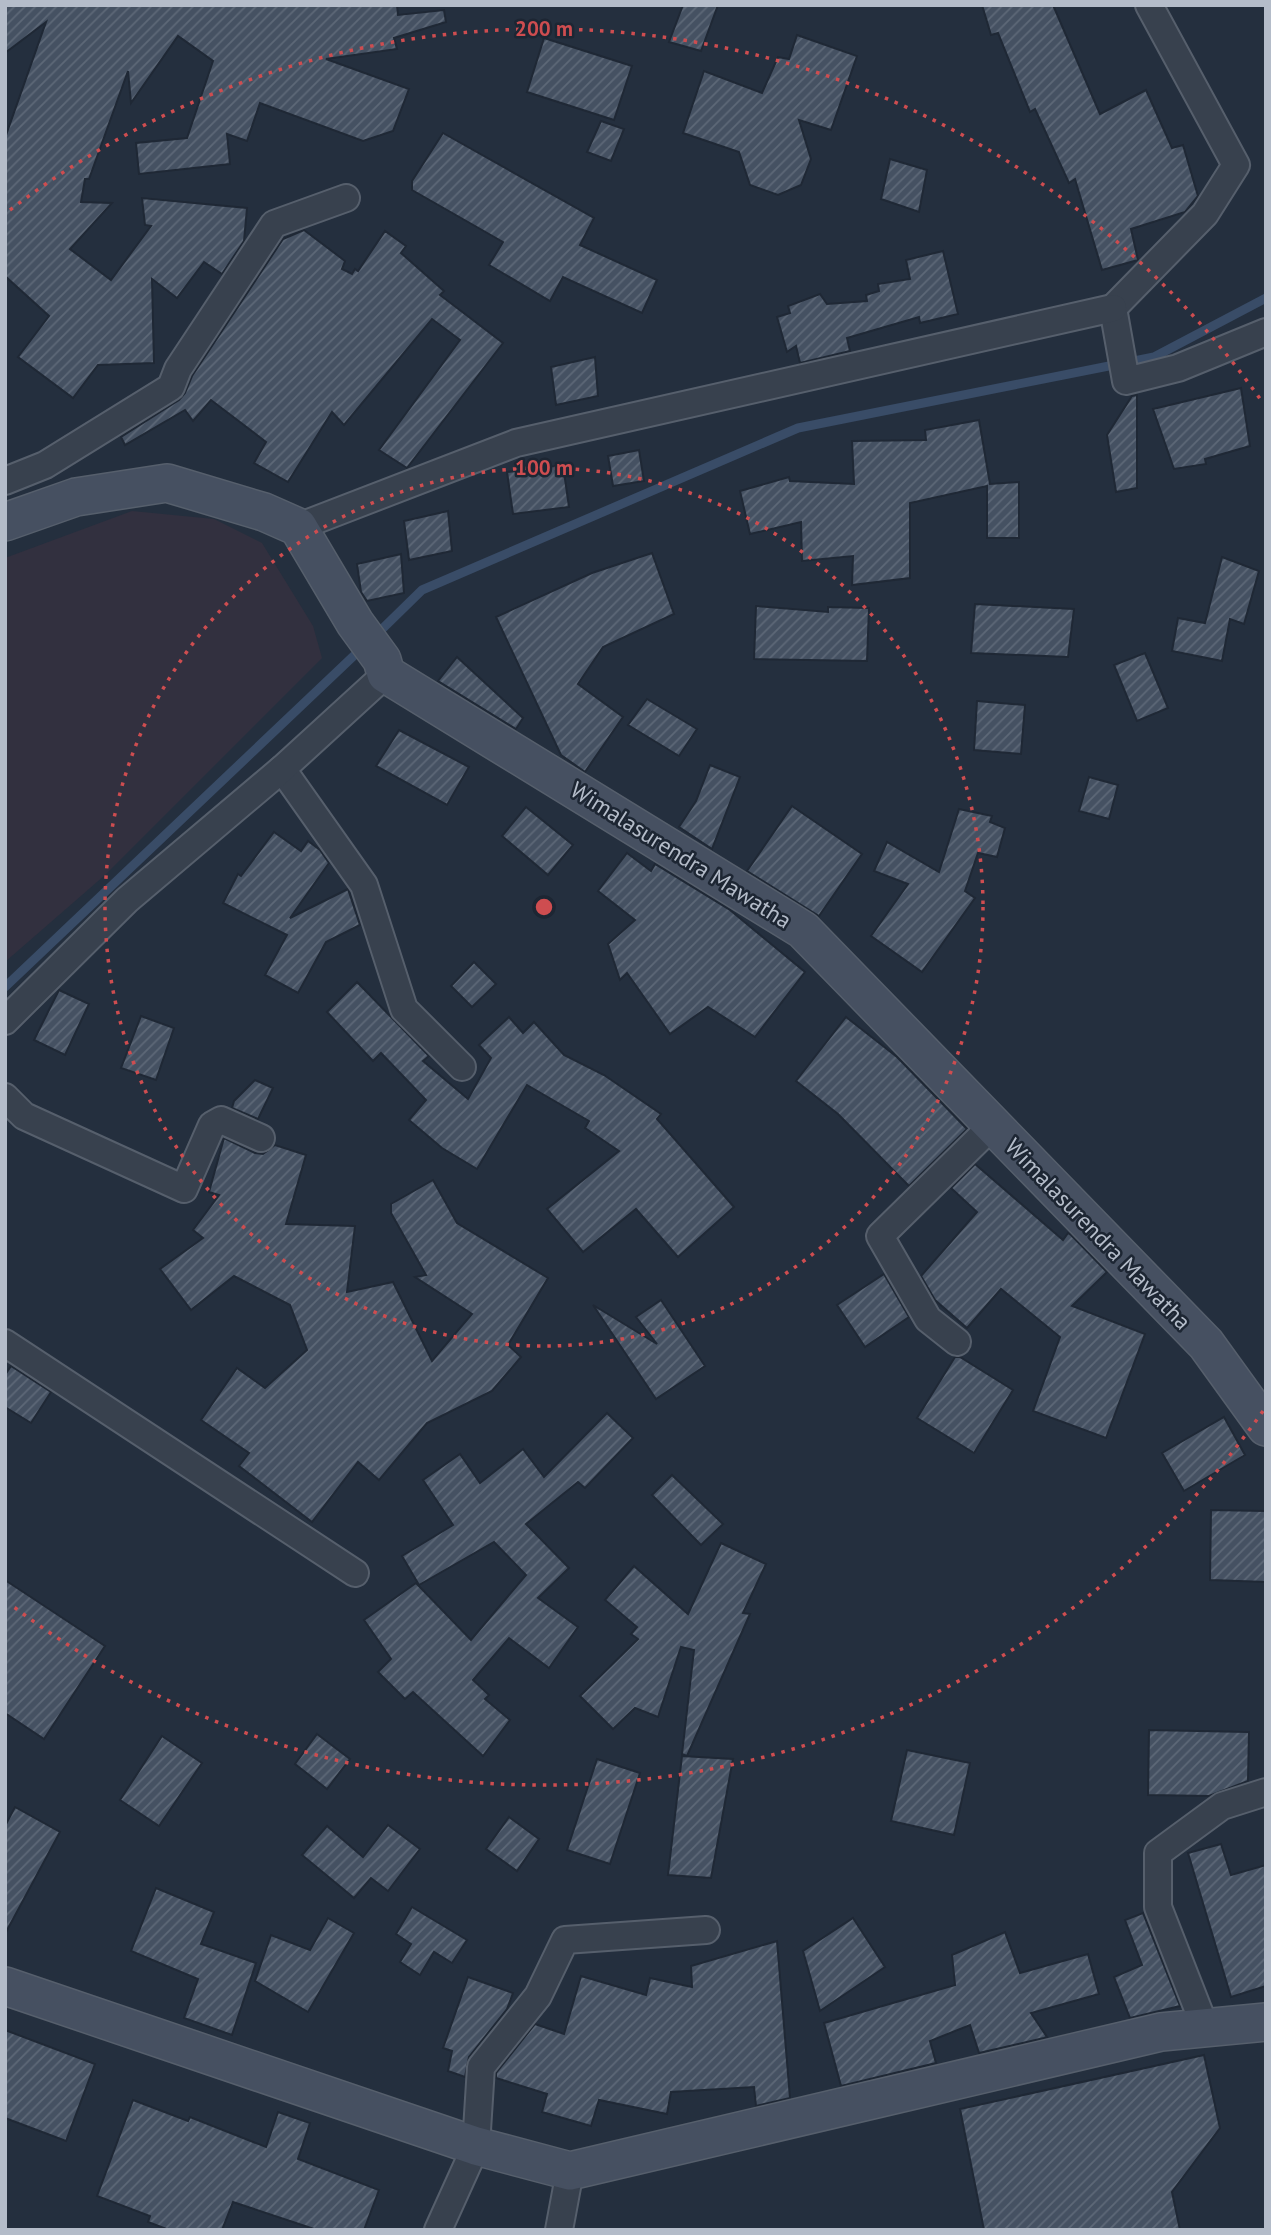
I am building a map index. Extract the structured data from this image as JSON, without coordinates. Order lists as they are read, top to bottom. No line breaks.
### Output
{"streets":{"street":["Wimalasurendra Mawatha"]},"rings":["200 m","100 m"]}
